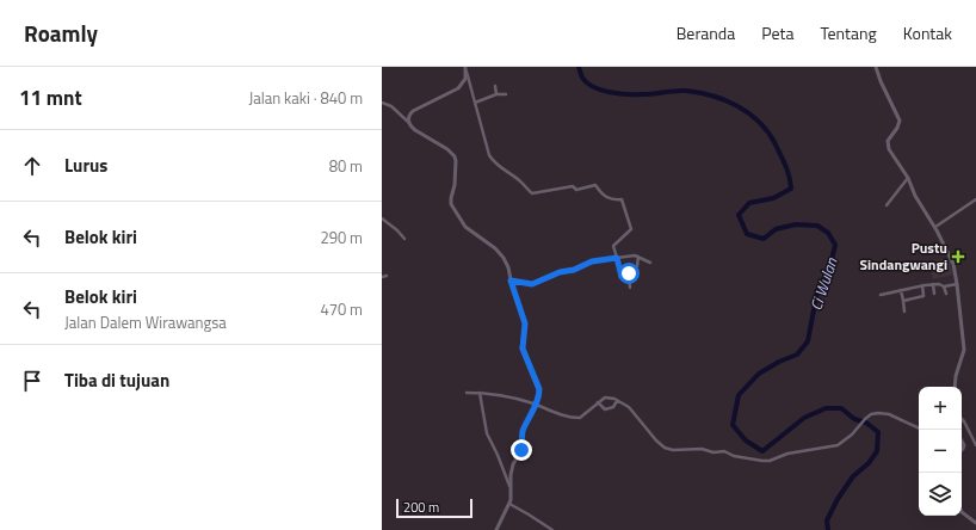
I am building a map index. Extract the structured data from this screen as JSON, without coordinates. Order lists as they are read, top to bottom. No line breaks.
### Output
{"water":["Ci Wulan"],"places":{"health":["Pustu Sindangwangi"]},"scale_bar":"200 m","page":{"header":"Roamly","nav":["Beranda","Peta","Tentang","Kontak"],"heading":["11 mnt","Jalan kaki · 840 m"],"list":[["Lurus","80 m"],["Belok kiri","290 m"],["Belok kiri","Jalan Dalem Wirawangsa","470 m"],"Tiba di tujuan"],"map_buttons":["+","−"],"scale":"200 m"}}
